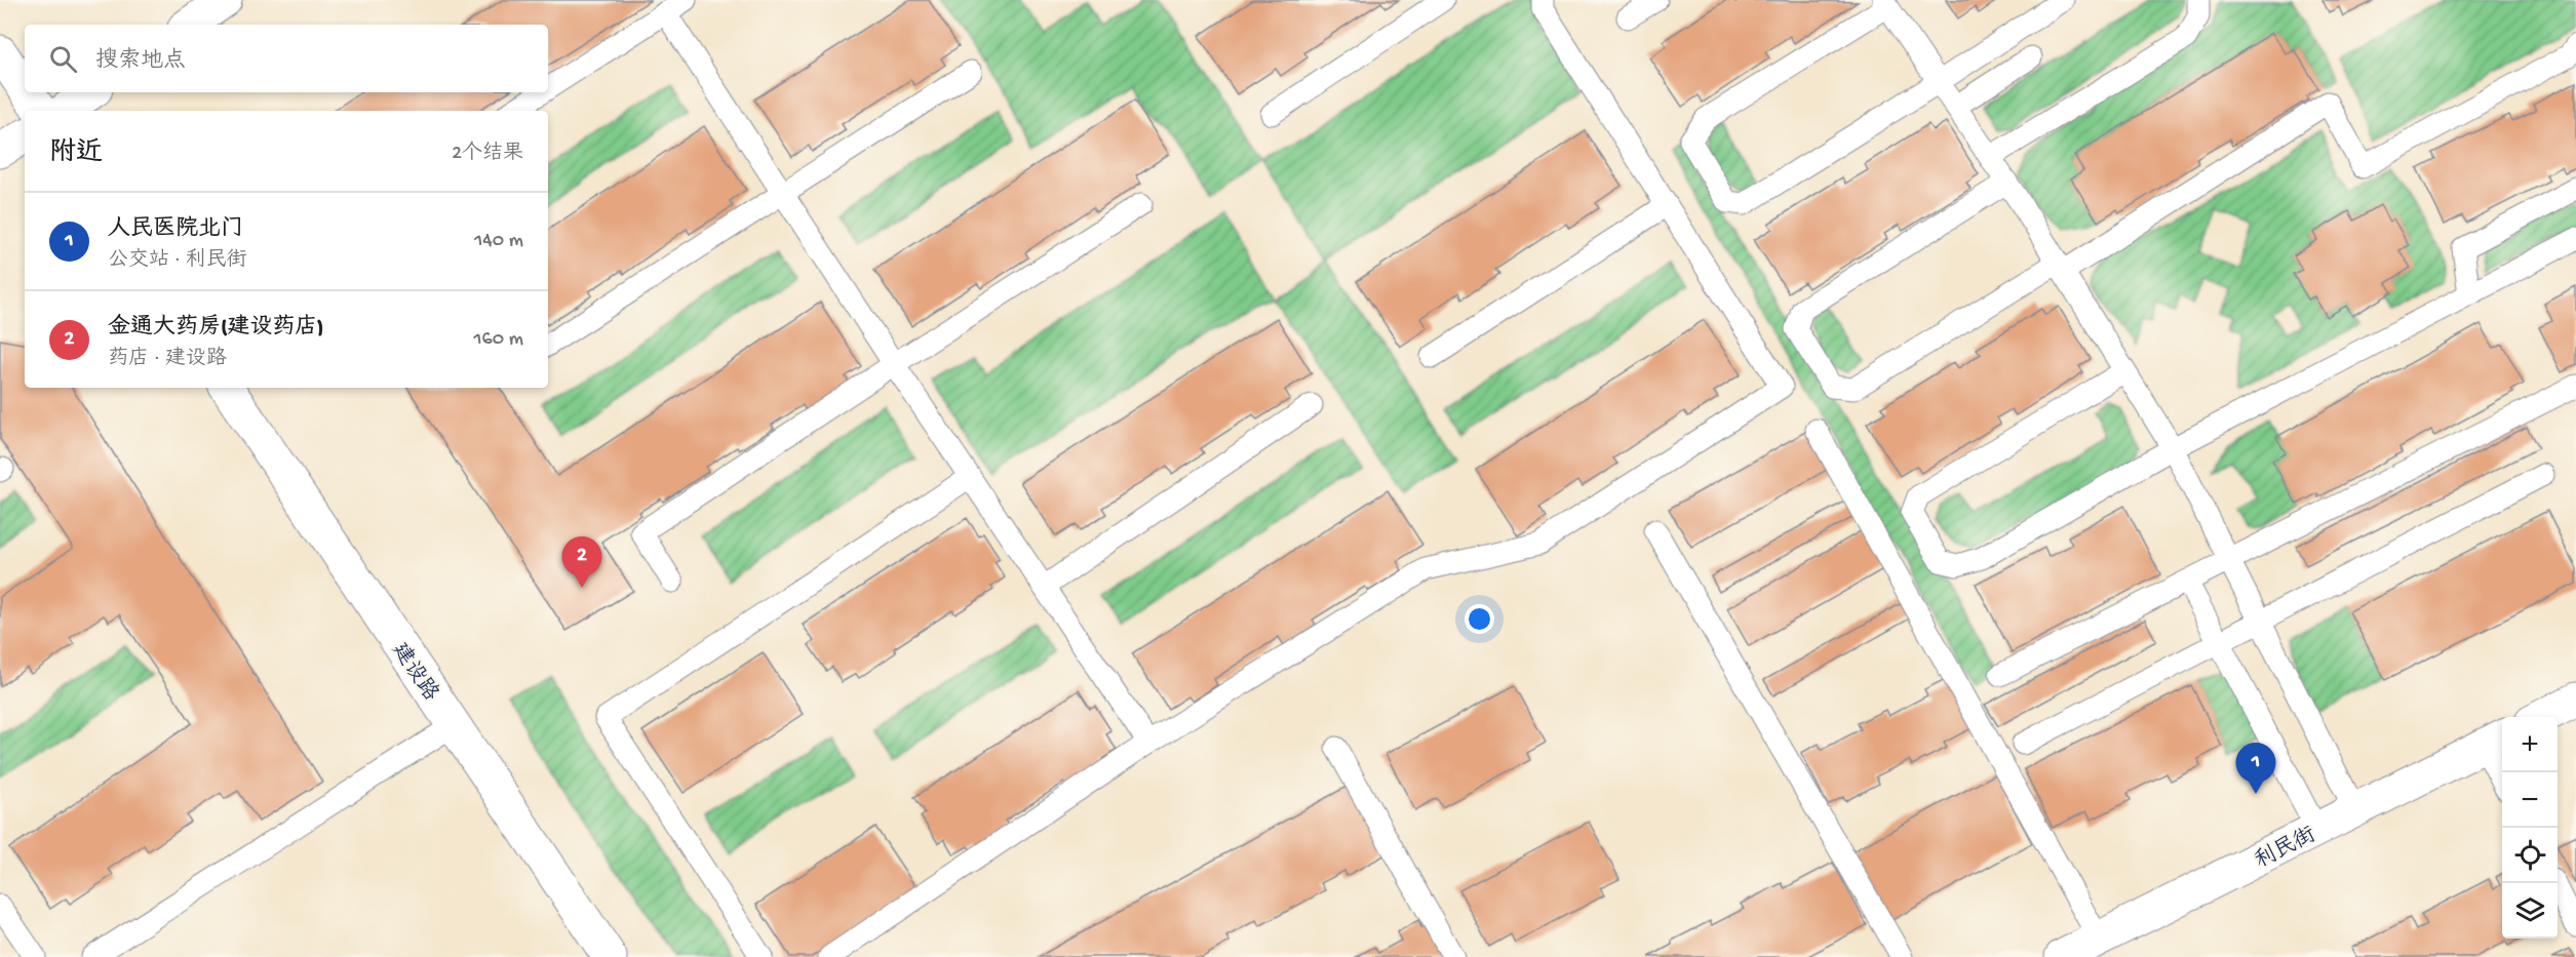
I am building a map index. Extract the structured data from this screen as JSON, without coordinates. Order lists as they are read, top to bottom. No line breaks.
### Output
{"streets":{"street":["建设路","利民街"]},"page":{"search":"搜索地点","heading":["附近","2个结果"],"list":[{"mark":"1","name":"人民医院北门","note":"公交站 · 利民街","value":"140 m"},{"mark":"2","name":"金通大药房(建设药店)","note":"药店 · 建设路","value":"160 m"}],"pins":["2","1"],"map_buttons":["+","−"]}}
